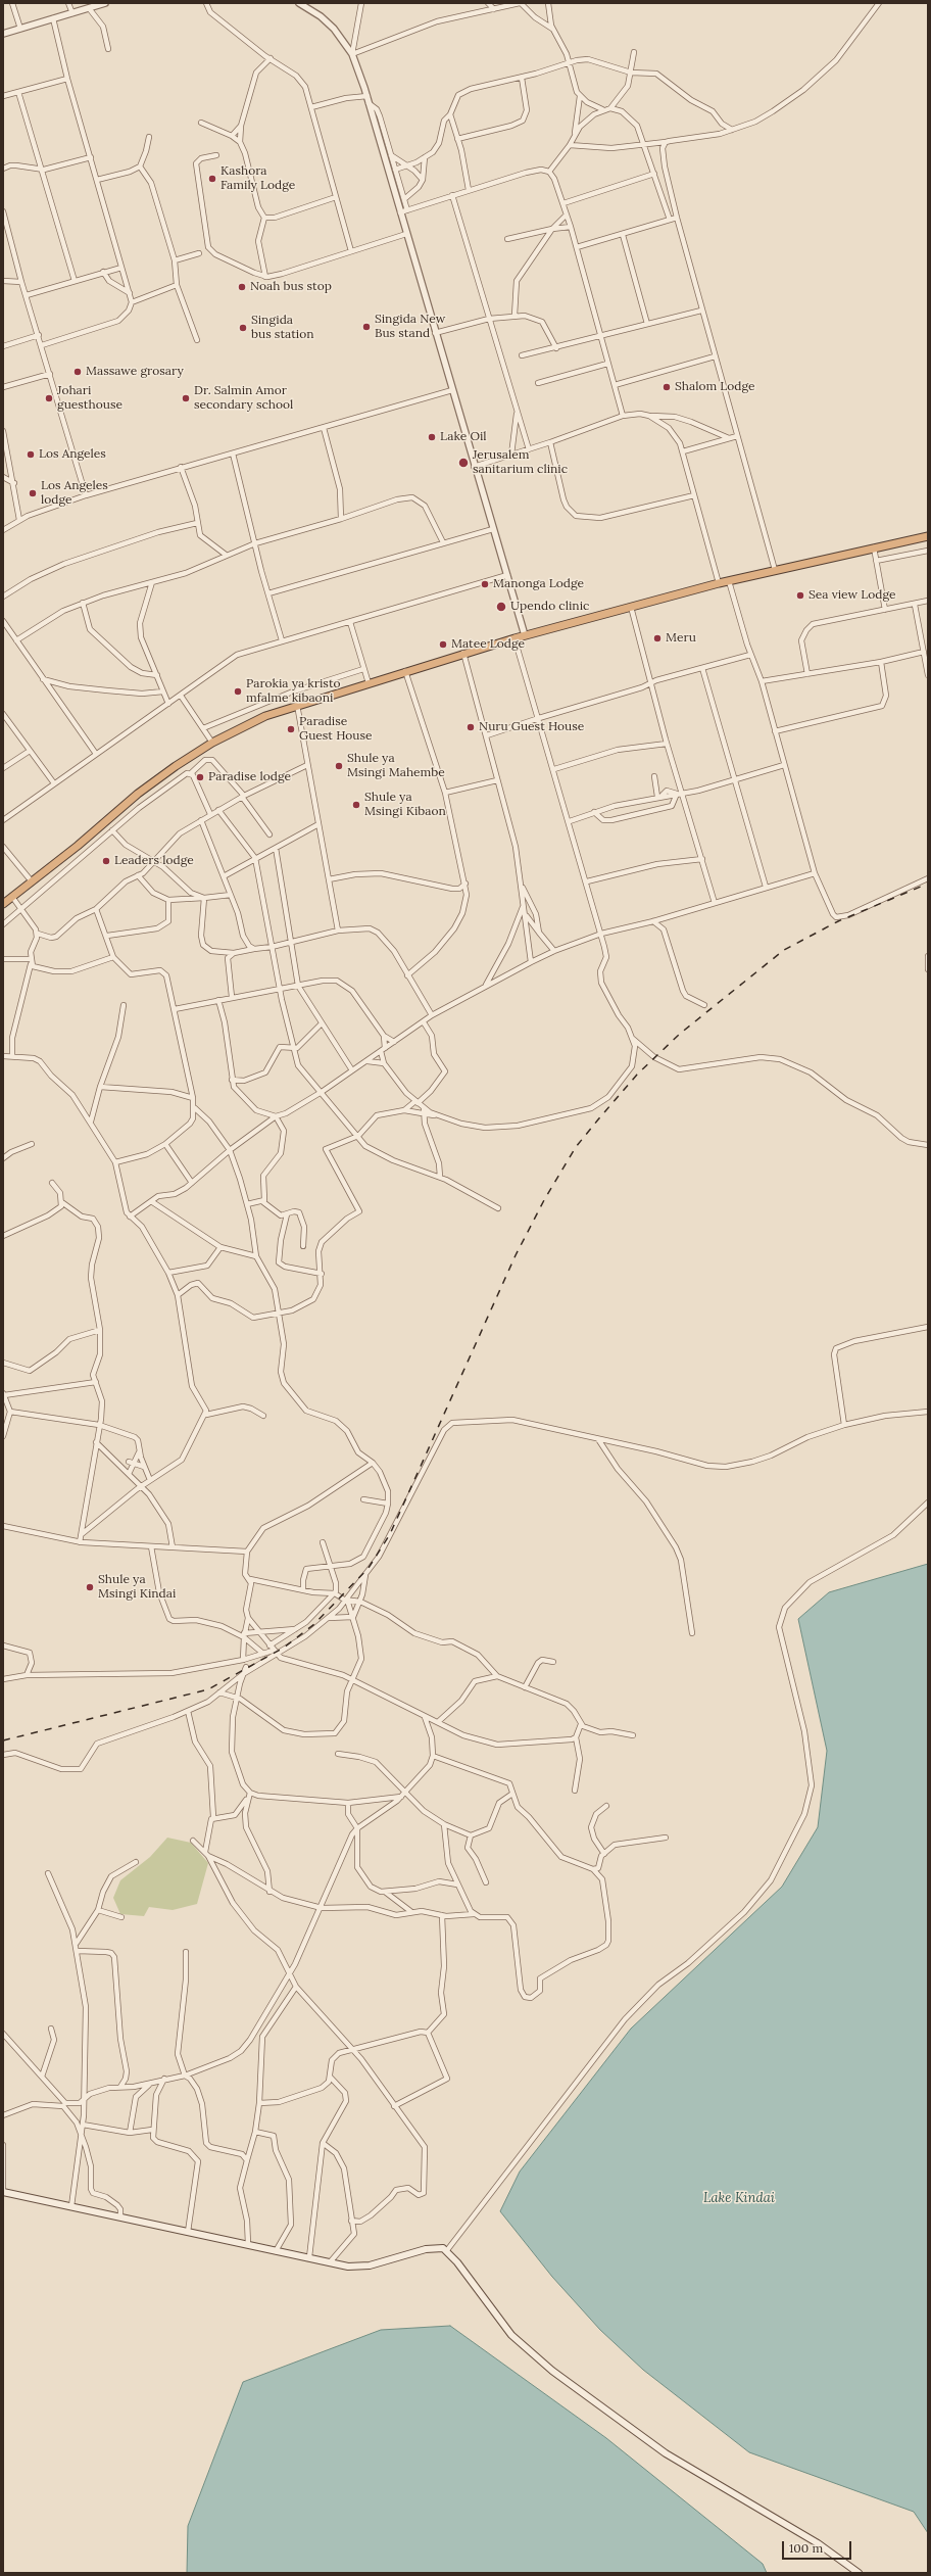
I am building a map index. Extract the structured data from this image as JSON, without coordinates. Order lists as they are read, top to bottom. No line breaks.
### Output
{"water":["Lake Kindai"],"places":["Kashora Family Lodge","Noah bus stop","Singida New Bus stand","Singida bus station","Massawe grosary","Shalom Lodge","Johari guesthouse","Dr. Salmin Amor secondary school","Lake Oil","Los Angeles","Jerusalem sanitarium clinic","Los Angeles lodge","Manonga Lodge","Sea view Lodge","Upendo clinic","Meru","Matee Lodge","Parokia ya kristo mfalme kibaoni","Nuru Guest House","Paradise Guest House","Shule ya Msingi Mahembe","Paradise lodge","Shule ya Msingi Kibaon","Leaders lodge","Shule ya Msingi Kindai"],"scale_bar":"100 m"}
